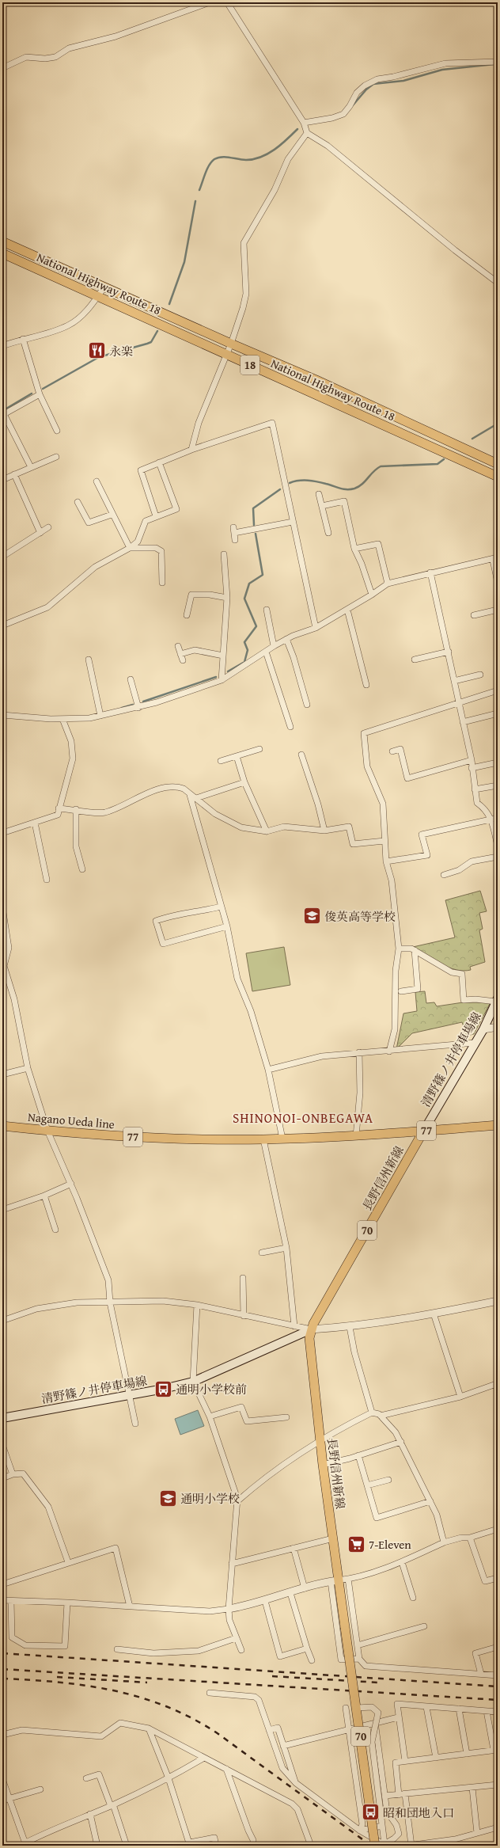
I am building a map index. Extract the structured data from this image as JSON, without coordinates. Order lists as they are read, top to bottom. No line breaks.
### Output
{"streets":{"main road":["National Highway Route 18","18","清野篠ノ井停車場線","Nagano Ueda line","77","長野信州新線","70"]},"crossings":[["清野篠ノ井停車場線","Nagano Ueda line"],["清野篠ノ井停車場線","長野信州新線"],["Nagano Ueda line","長野信州新線"]],"districts":["SHINONOI-ONBEGAWA"],"places":{"restaurant":["永楽"],"school or university":["俊英高等学校","通明小学校"],"bus stop":["通明小学校前","昭和団地入口"],"supermarket":["7-Eleven"]}}
